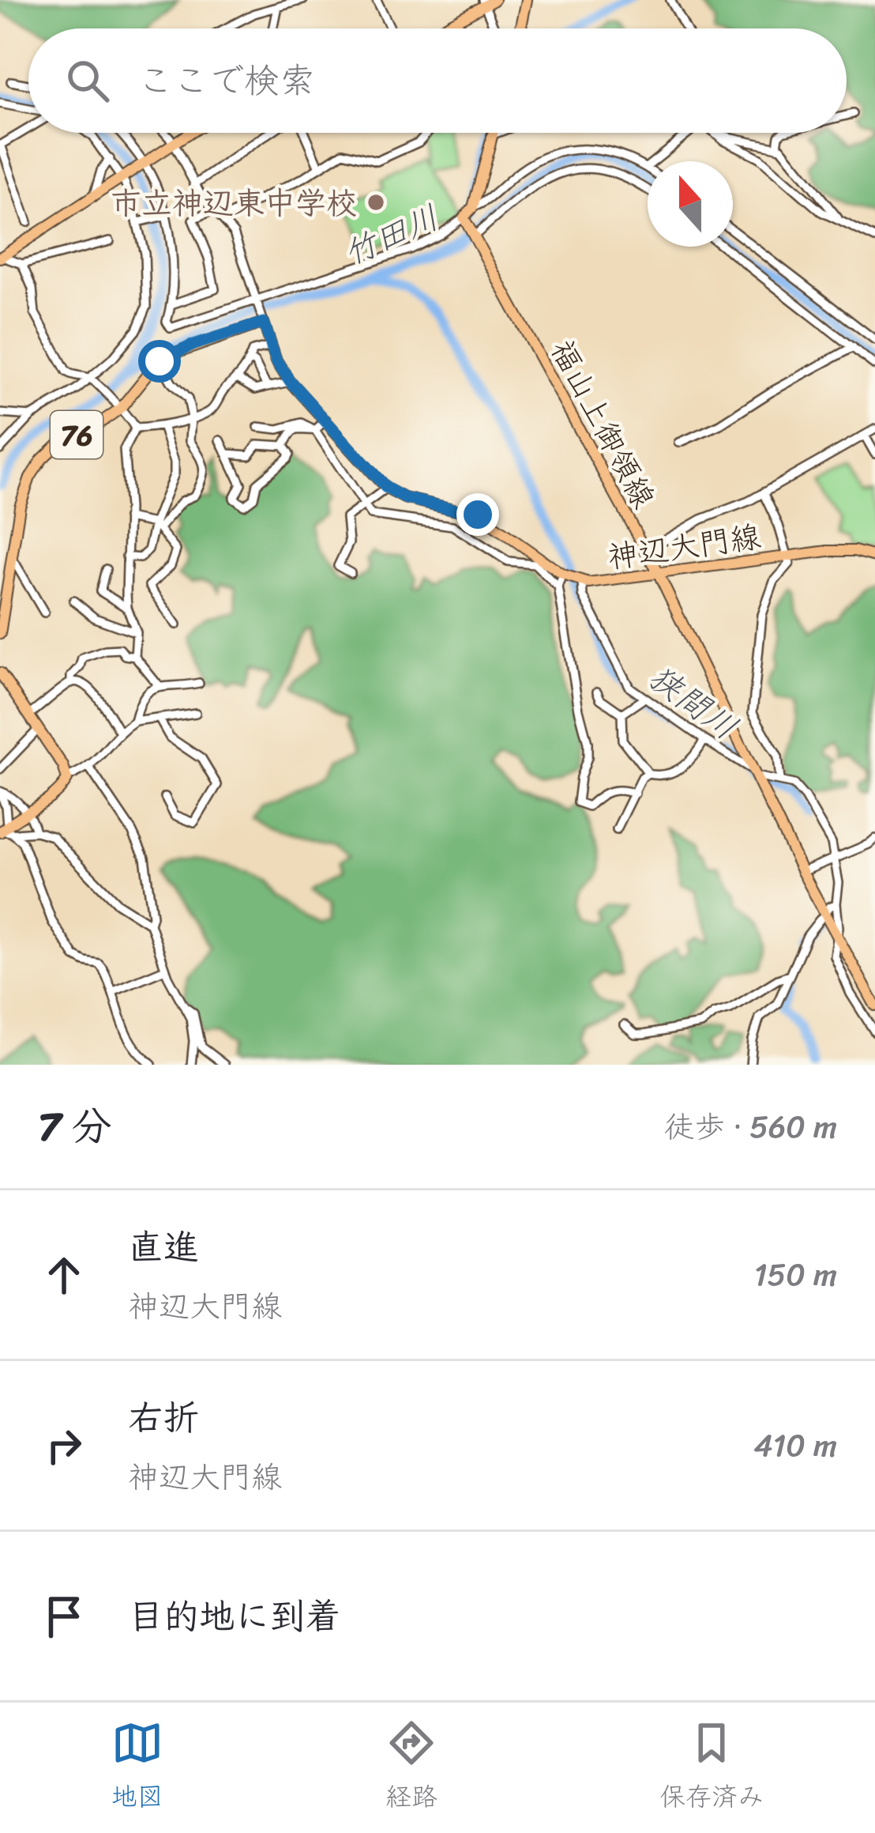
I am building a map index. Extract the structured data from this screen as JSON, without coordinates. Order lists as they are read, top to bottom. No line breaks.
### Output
{"streets":{"main road":["福山上御領線","76","神辺大門線"]},"crossings":[["福山上御領線","神辺大門線"]],"water":["竹田川","狭間川"],"places":["市立神辺東中学校"],"north":"top","page":{"search":"ここで検索","heading":["7 分","徒歩 · 560 m"],"list":[["直進","神辺大門線","150 m"],["右折","神辺大門線","410 m"],"目的地に到着"],"nav":["地図","経路","保存済み"]}}
